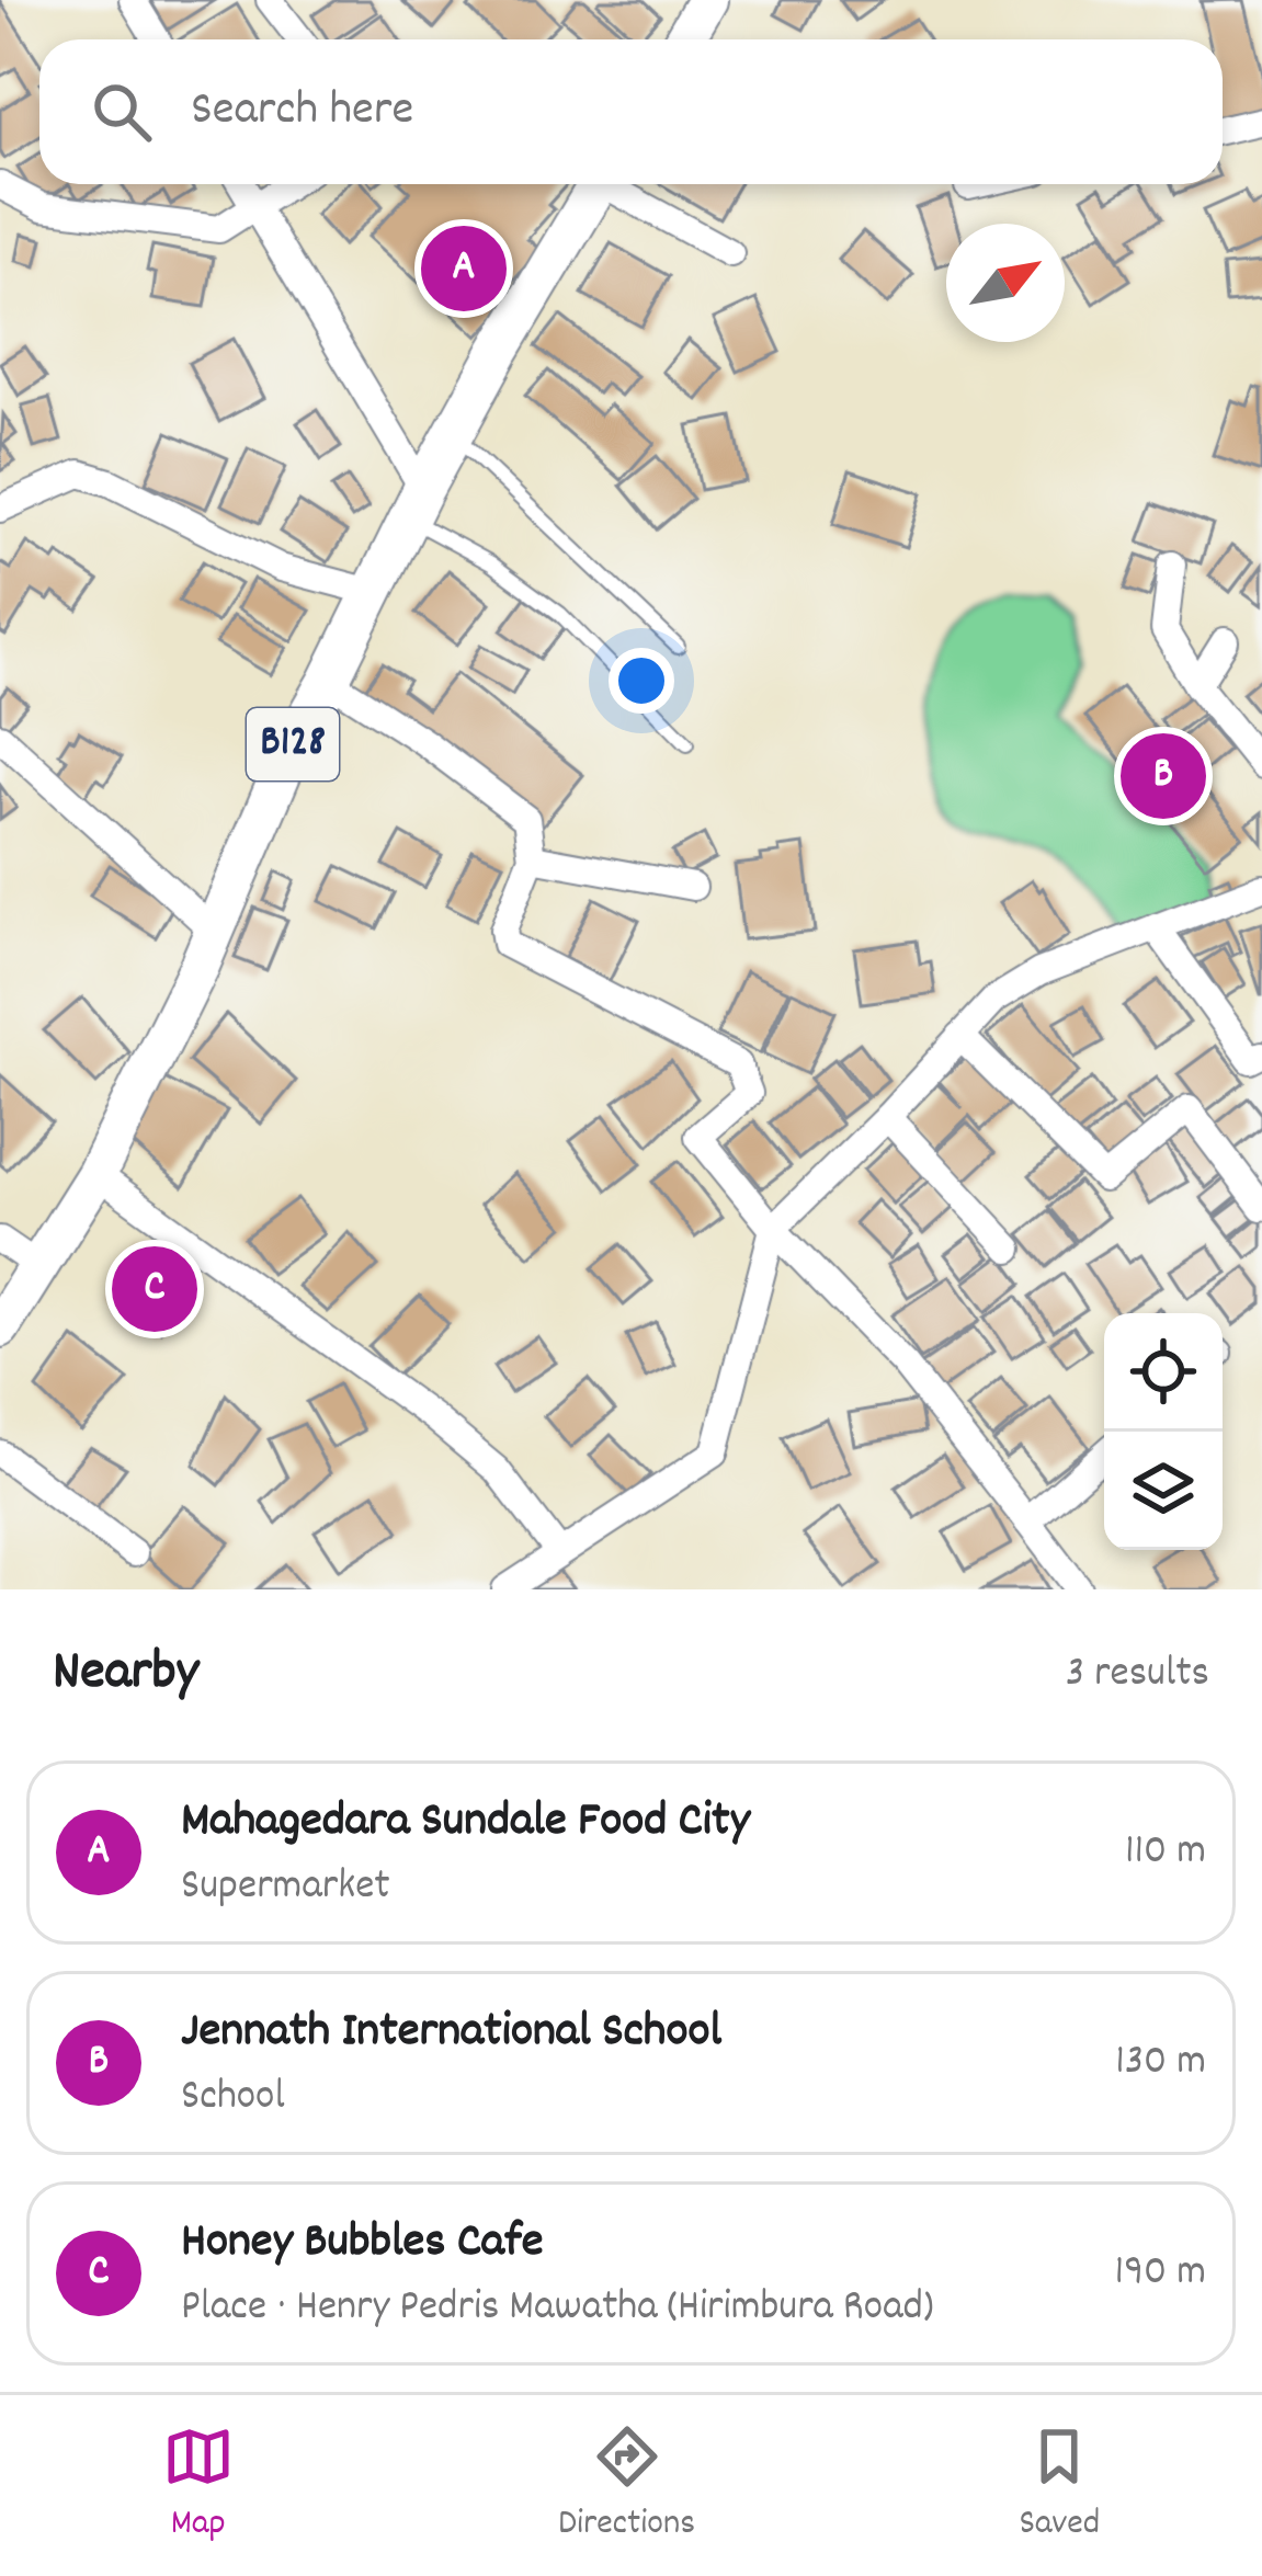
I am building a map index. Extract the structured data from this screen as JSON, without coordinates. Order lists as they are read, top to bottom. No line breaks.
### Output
{"streets":{"main road":["B128"]},"north":"top right","page":{"search":"Search here","pins":["A","B","C"],"heading":["Nearby","3 results"],"list":[{"mark":"A","name":"Mahagedara Sundale Food City","note":"Supermarket","value":"110 m"},{"mark":"B","name":"Jennath International School","note":"School","value":"130 m"},{"mark":"C","name":"Honey Bubbles Cafe","note":"Place · Henry Pedris Mawatha (Hirimbura Road)","value":"190 m"}],"nav":["Map","Directions","Saved"]}}
